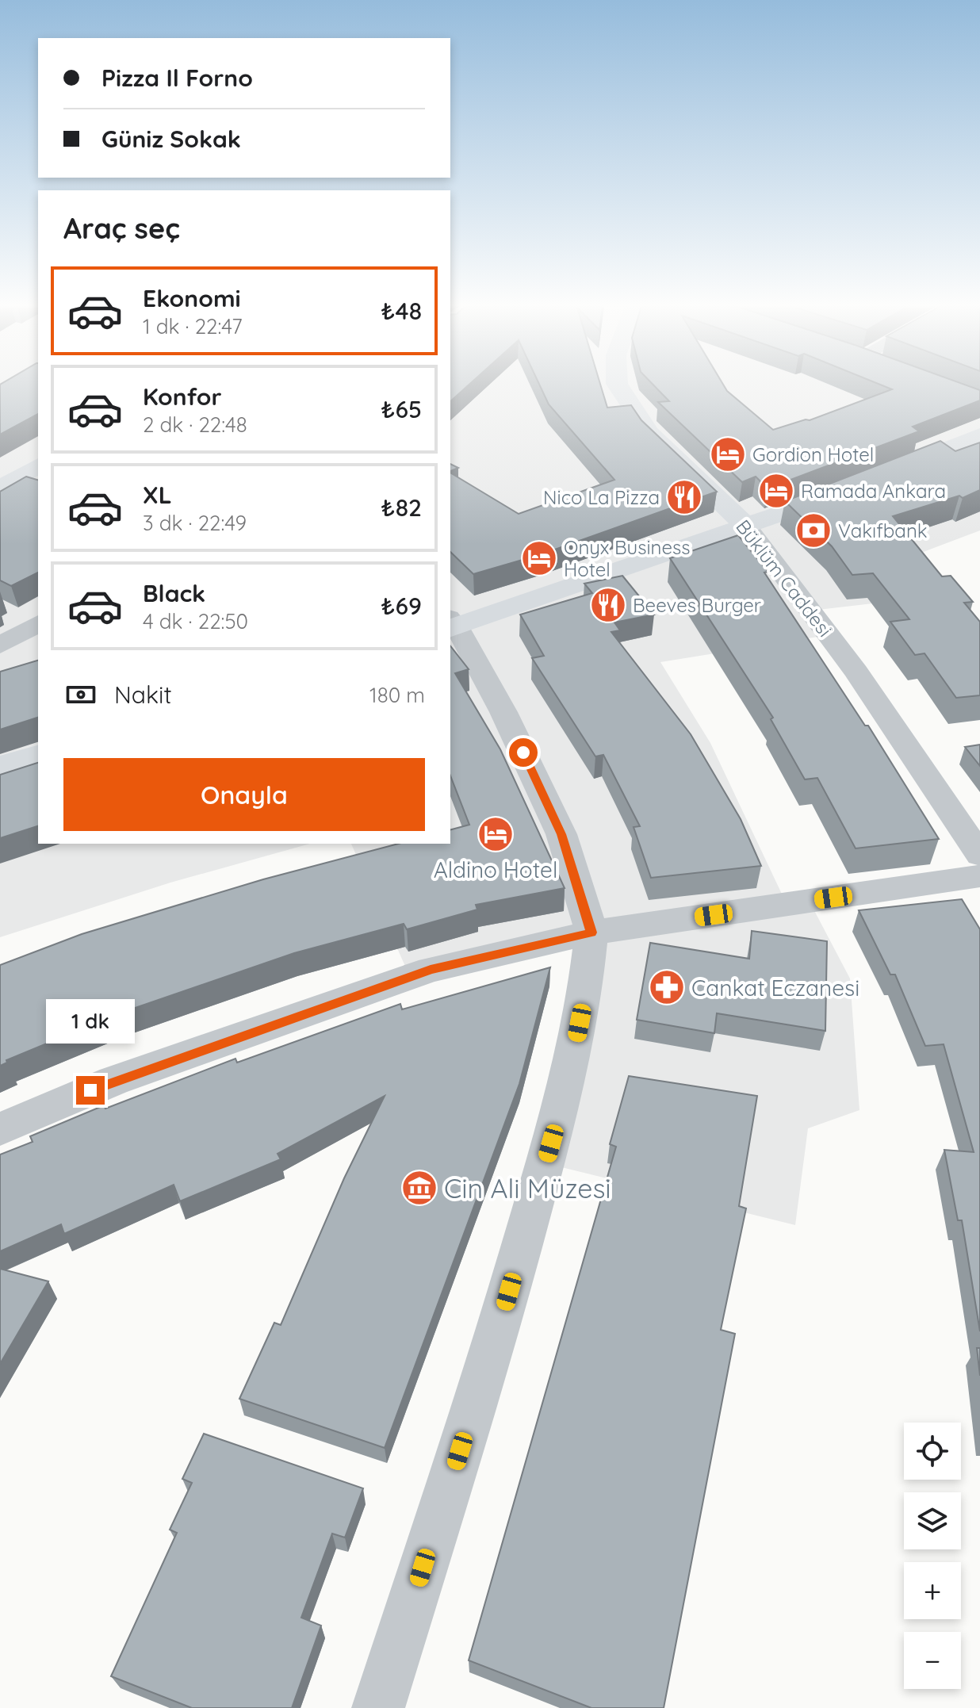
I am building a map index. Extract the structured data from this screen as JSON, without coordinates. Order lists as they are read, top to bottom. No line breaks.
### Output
{"streets":{"main road":["Büklüm Caddesi"]},"places":{"hotel":["Gordion Hotel","Ramada Ankara","Onyx Business Hotel","Aldino Hotel"],"restaurant":["Nico La Pizza","Beeves Burger"],"bank":["Vakıfbank"],"pharmacy":["Cankat Eczanesi"],"museum":["Cin Ali Müzesi"]},"page":{"banner":["Pizza Il Forno","Güniz Sokak"],"heading":"Araç seç","list":[{"name":"Ekonomi","note":"1 dk · 22:47","value":"₺48"},{"name":"Konfor","note":"2 dk · 22:48","value":"₺65"},{"name":"XL","note":"3 dk · 22:49","value":"₺82"},{"name":"Black","note":"4 dk · 22:50","value":"₺69"}],"pay":["Nakit","180 m"],"buttons":"Onayla","bubble":"1 dk","map_buttons":["+","−"]}}
